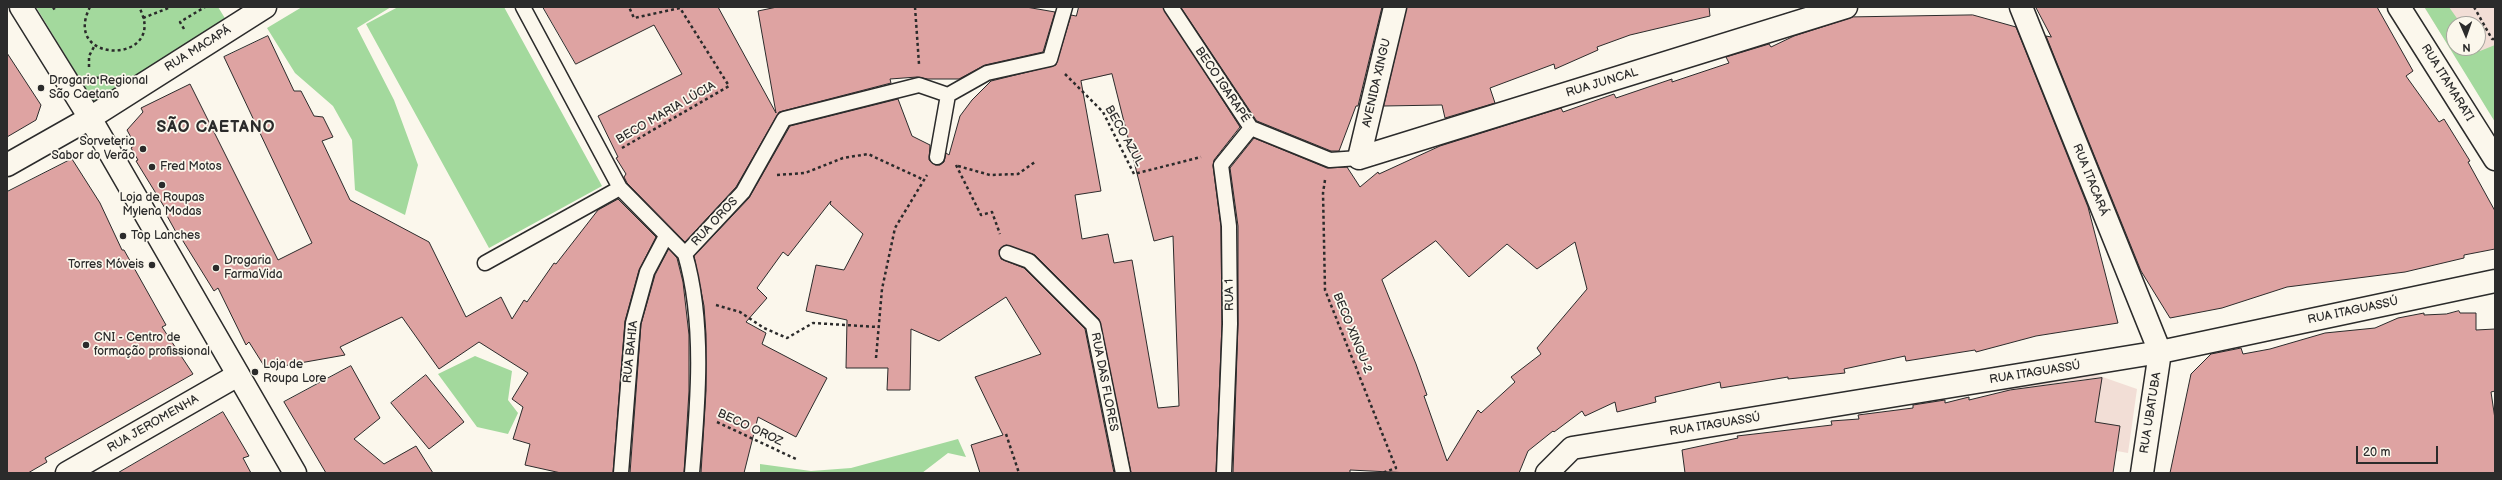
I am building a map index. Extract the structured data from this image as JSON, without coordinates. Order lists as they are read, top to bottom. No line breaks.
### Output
{"streets":{"street":["RUA MACAPÁ","AVENIDA XINGU","RUA JUNCAL","RUA ITAMARATI","RUA ITACARÁ","RUA ITAGUASSÚ","RUA UBATUBA","RUA JEROMENHA"],"lane":["BECO IGARAPÉ","RUA OROS","RUA 1","RUA BAHIA","RUA DAS FLORES"],"path":["BECO MARIA LÚCIA","BECO AZUL","BECO XINGU-2","BECO OROZ"]},"crossings":[["AVENIDA XINGU","RUA JUNCAL"],["AVENIDA XINGU","BECO IGARAPÉ"],["RUA JUNCAL","BECO IGARAPÉ"],["BECO IGARAPÉ","BECO XINGU-2"],["BECO AZUL","RUA 1"],["RUA ITACARÁ","RUA ITAGUASSÚ"],["RUA ITACARÁ","RUA UBATUBA"],["RUA OROS","BECO OROZ"],["RUA ITAGUASSÚ","RUA UBATUBA"]],"districts":["SÃO CAETANO"],"places":["Drogaria Regional São Caetano","Sorveteria Sabor do Verão","Fred Motos","Loja de Roupas Mylena Modas","Top Lanches","Torres Móveis","Drogaria FarmaVida","CNI - Centro de formação profissional","Loja de Roupa Lore"],"scale_bar":"20 m","north":"bottom"}
